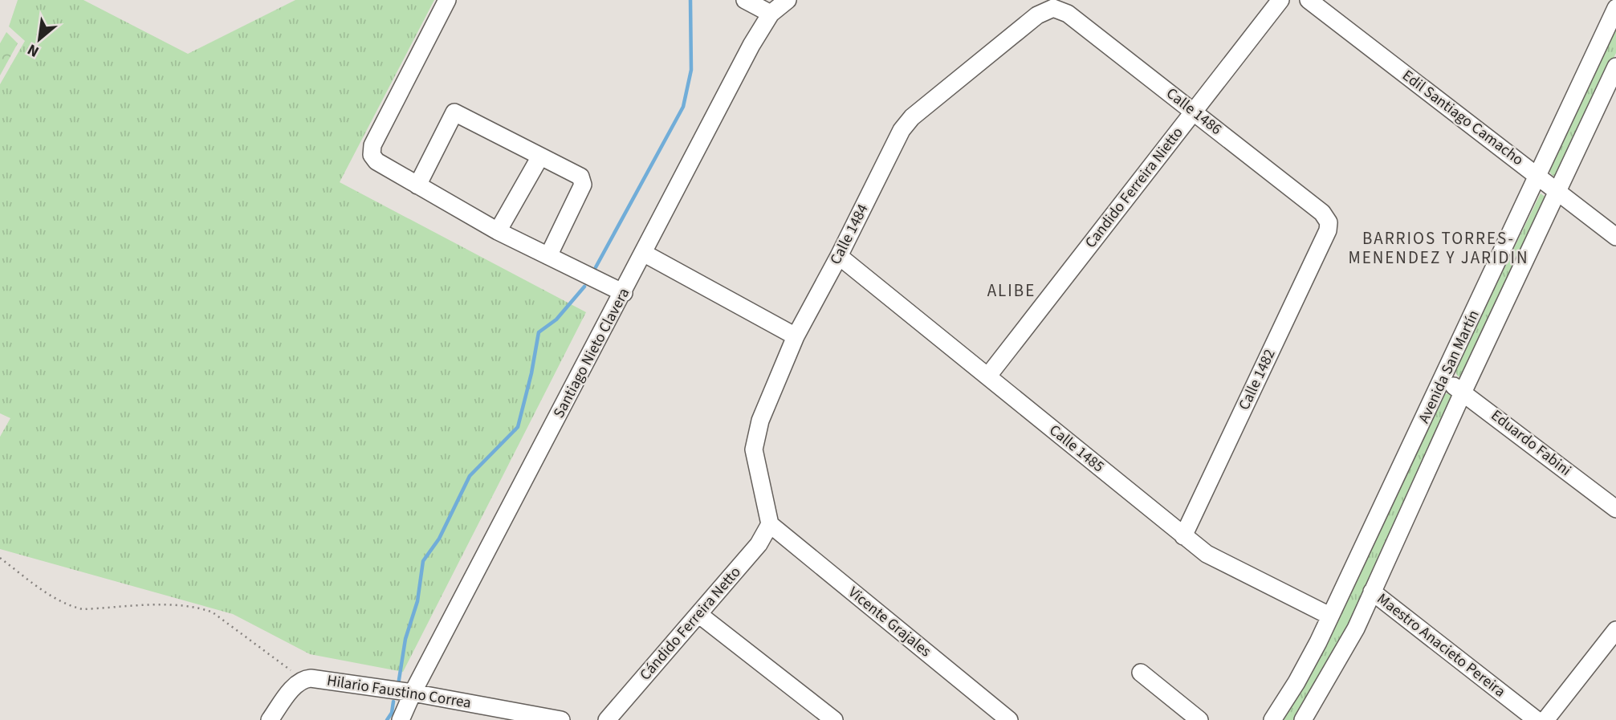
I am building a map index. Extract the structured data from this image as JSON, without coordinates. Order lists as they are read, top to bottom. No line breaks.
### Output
{"streets":{"street":["Calle 1486","Edil Santiago Camacho","Candido Ferreira Nietto","Calle 1484","Santiago Nieto Clavera","Avenida San Martín","Calle 1482","Eduardo Fabini","Calle 1485","Vicente Grajales","Cándido Ferreira Netto","Maestro Anacieto Pereira","Hilario Faustino Correa"]},"crossings":[["Calle 1486","Candido Ferreira Nietto"],["Calle 1486","Calle 1484"],["Calle 1486","Calle 1482"],["Edil Santiago Camacho","Avenida San Martín"],["Candido Ferreira Nietto","Calle 1485"],["Calle 1484","Calle 1485"],["Calle 1484","Vicente Grajales"],["Calle 1484","Cándido Ferreira Netto"],["Santiago Nieto Clavera","Hilario Faustino Correa"],["Avenida San Martín","Eduardo Fabini"],["Avenida San Martín","Calle 1485"],["Avenida San Martín","Maestro Anacieto Pereira"],["Calle 1482","Calle 1485"],["Vicente Grajales","Cándido Ferreira Netto"]],"districts":["BARRIOS TORRES- MENENDEZ Y JARIDIN","ALIBE"],"north":"bottom left"}
